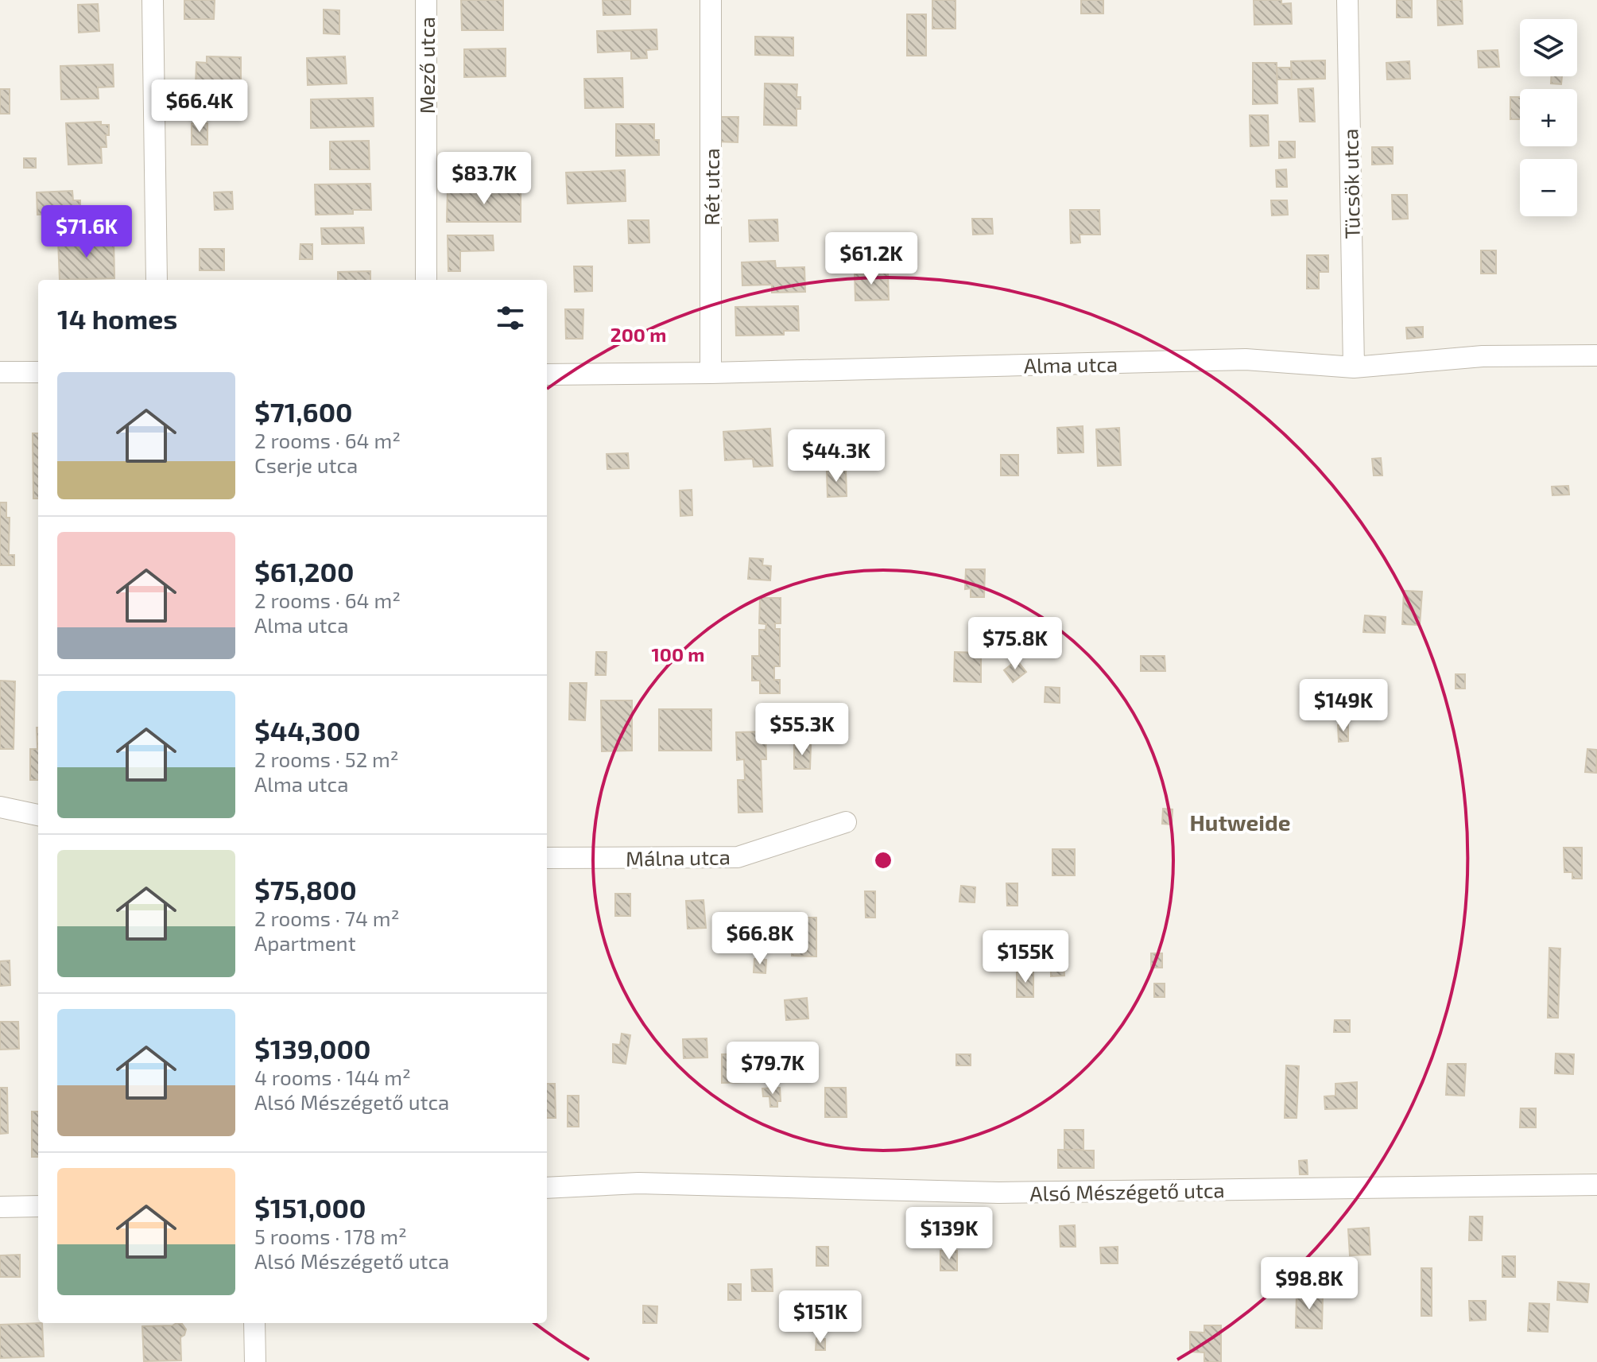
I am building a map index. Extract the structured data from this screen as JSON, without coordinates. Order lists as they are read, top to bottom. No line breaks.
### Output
{"streets":{"street":["Mező utca","Tücsök utca","Rét utca","Alma utca","Málna utca","Alsó Mészégető utca"]},"crossings":[["Tücsök utca","Alma utca"],["Rét utca","Alma utca"]],"districts":["Hutweide"],"page":{"map_buttons":["+","−"],"price":["$66.4K","$83.7K","$71.6K","$61.2K","$44.3K","$75.8K","$149K","$55.3K","$66.8K","$155K","$79.7K","$139K","$98.8K","$151K"],"heading":"14 homes","list":[{"name":"$71,600","note":"2 rooms · 64 m² · Cserje utca"},{"name":"$61,200","note":"2 rooms · 64 m² · Alma utca"},{"name":"$44,300","note":"2 rooms · 52 m² · Alma utca"},{"name":"$75,800","note":"2 rooms · 74 m² · Apartment"},{"name":"$139,000","note":"4 rooms · 144 m² · Alsó Mészégető utca"},{"name":"$151,000","note":"5 rooms · 178 m² · Alsó Mészégető utca"}]},"rings":["200 m","100 m"]}
